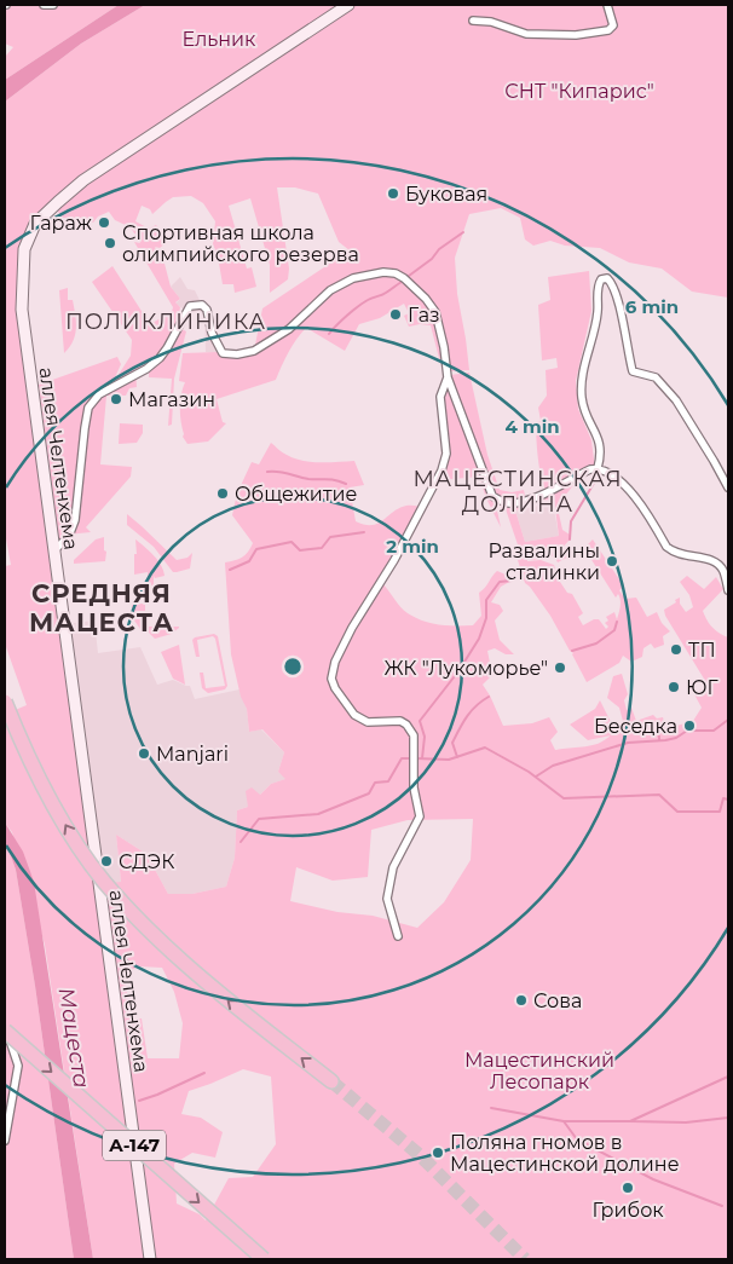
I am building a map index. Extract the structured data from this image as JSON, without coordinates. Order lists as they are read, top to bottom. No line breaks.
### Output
{"streets":{"highway":["А-147"],"main road":["аллея Челтенхема"]},"districts":["ПОЛИКЛИНИКА","МАЦЕСТИНСКАЯ ДОЛИНА","СРЕДНЯЯ МАЦЕСТА"],"water":["Мацеста"],"parks":["Ельник","СНТ \"Кипарис\"","Мацестинский Лесопарк"],"places":["Буковая","Гараж","Спортивная школа олимпийского резерва","Газ","Магазин","Общежитие","Развалины сталинки","ТП","ЖК \"Лукоморье\"","ЮГ","Беседка","Manjari","СДЭК","Сова","Поляна гномов в Мацестинской долине","Грибок"],"rings":["6 min","4 min","2 min"]}
